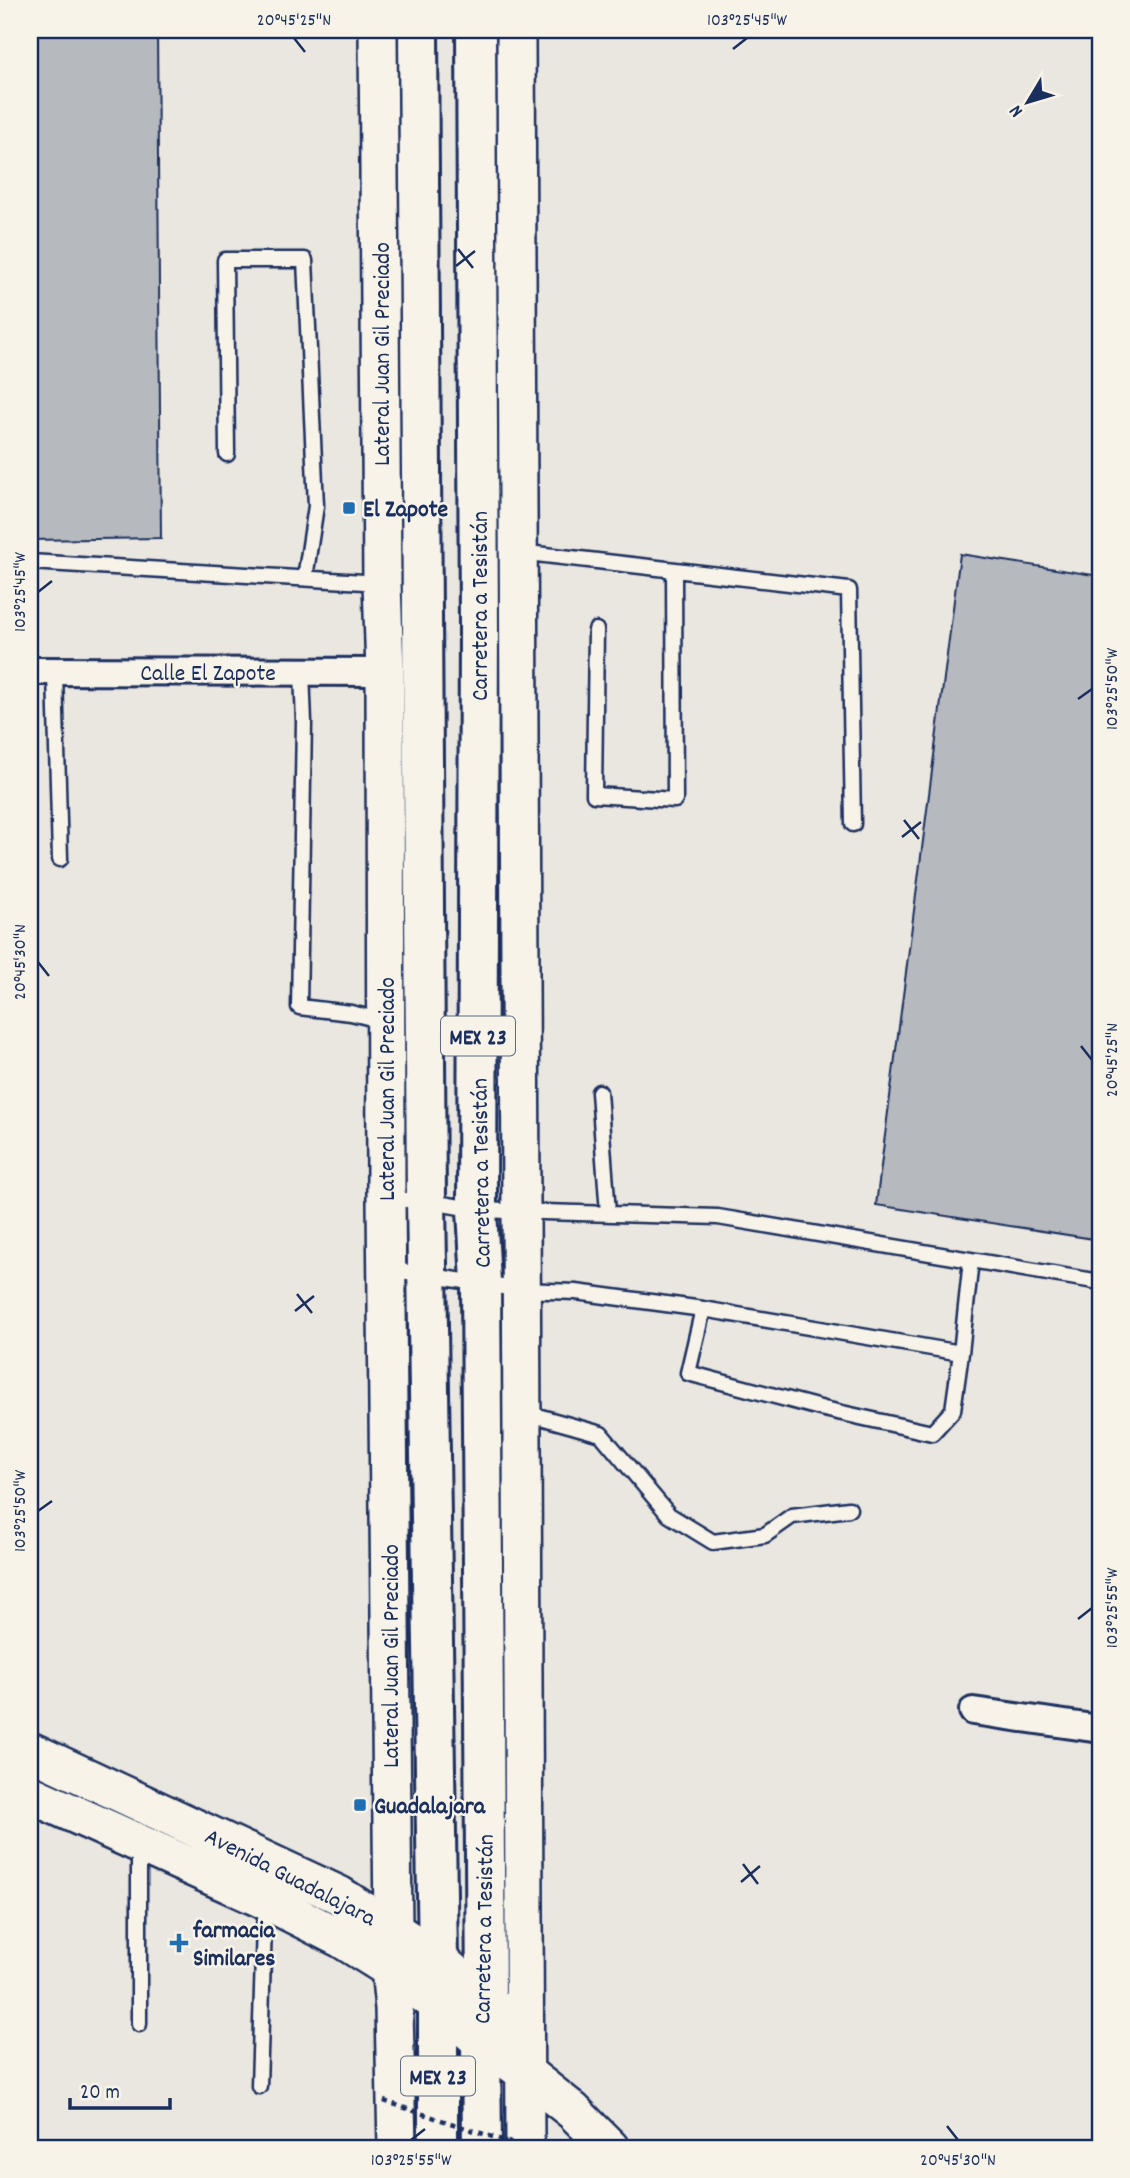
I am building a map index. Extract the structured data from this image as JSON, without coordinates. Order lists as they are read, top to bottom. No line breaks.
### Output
{"streets":{"main road":["Lateral Juan Gil Preciado","Carretera a Tesistán","MEX 23","Avenida Guadalajara"],"street":["Calle El Zapote"]},"crossings":[["Lateral Juan Gil Preciado","Calle El Zapote"],["Lateral Juan Gil Preciado","Avenida Guadalajara"],["Carretera a Tesistán","Avenida Guadalajara"]],"places":{"transit":["El Zapote","Guadalajara"],"health":["farmacia Similares"]},"scale_bar":"20 m","north":"bottom left","coordinates":["20°45'25\"N","103°25'45\"W","103°25'50\"W","20°45'30\"N","103°25'55\"W"]}
